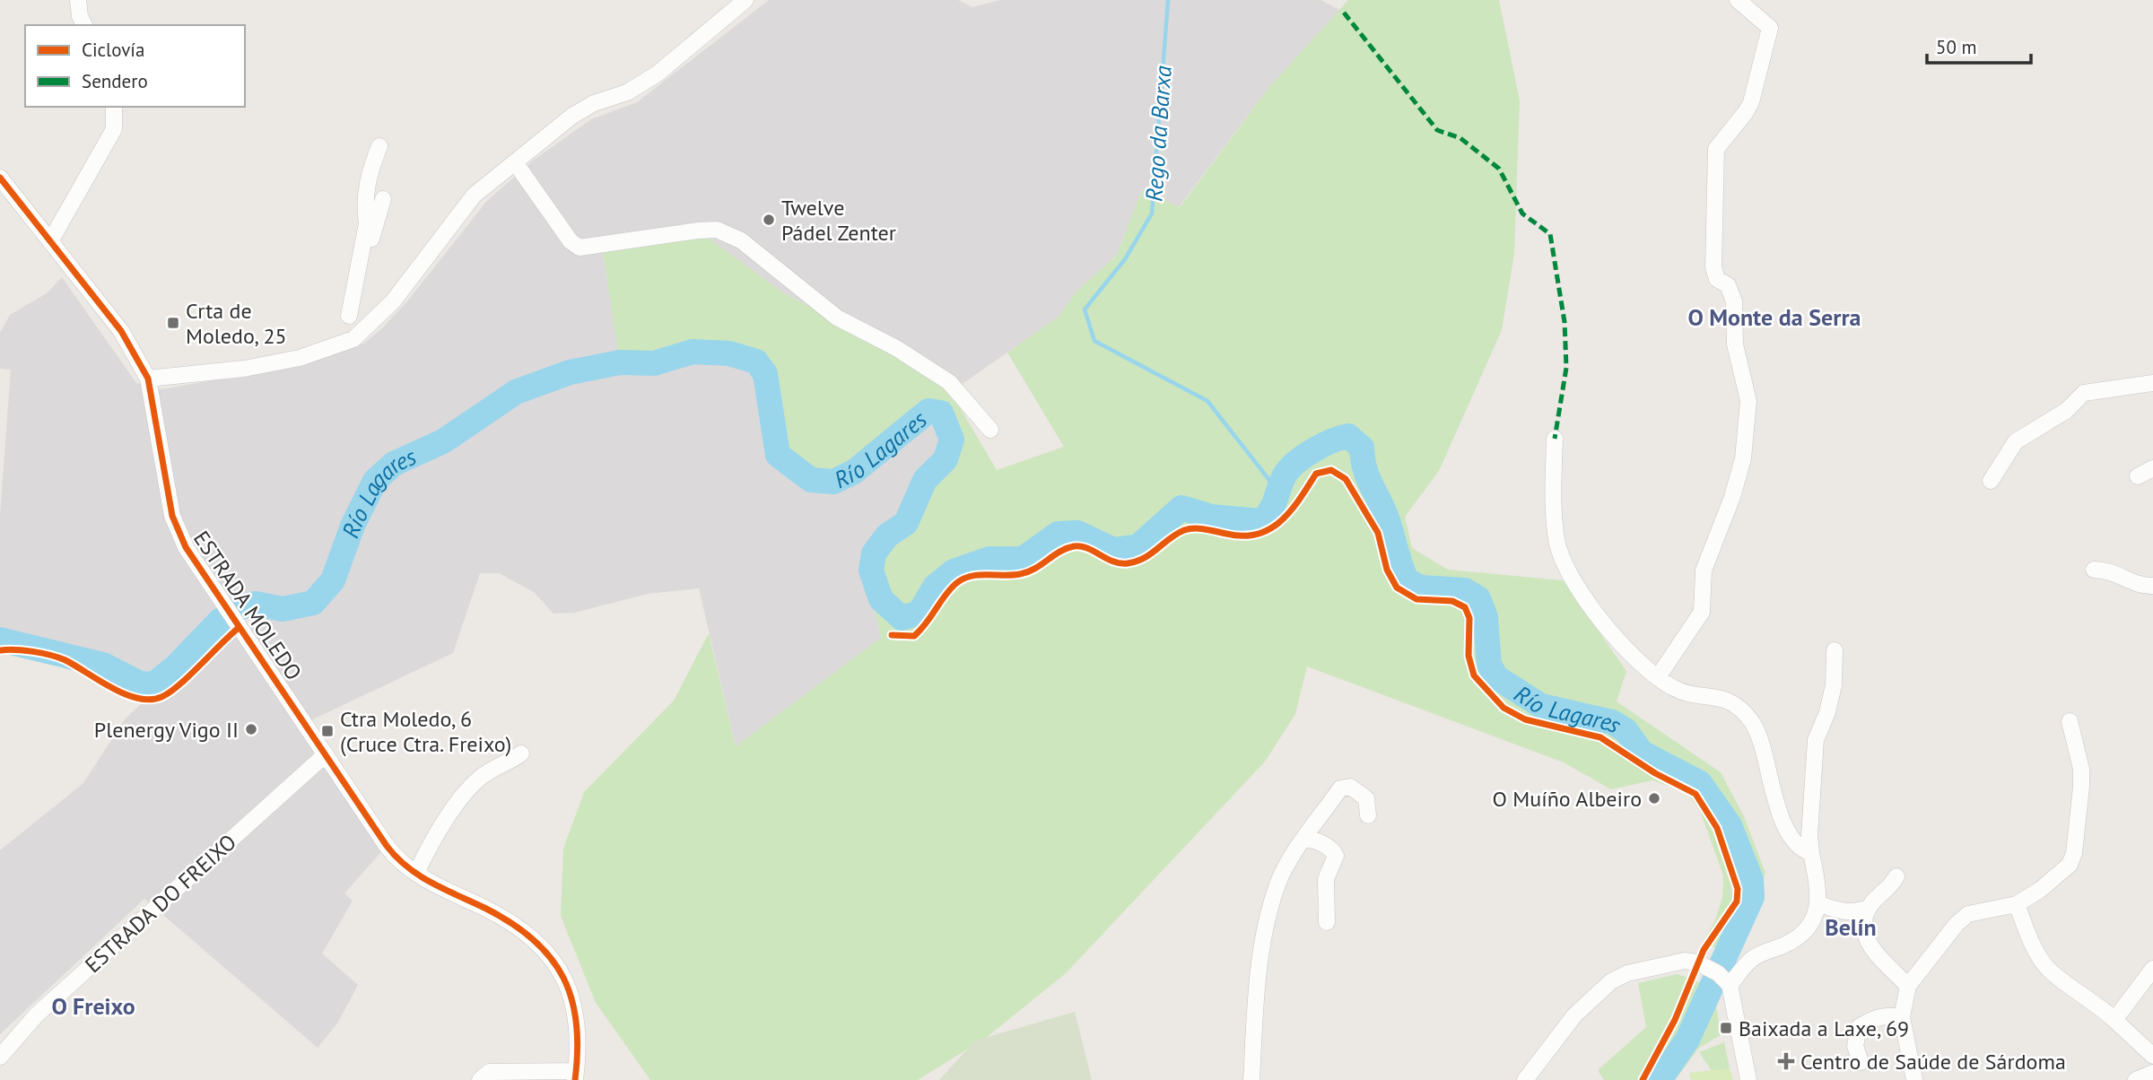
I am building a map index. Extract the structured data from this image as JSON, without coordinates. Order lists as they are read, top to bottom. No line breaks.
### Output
{"streets":{"street":["ESTRADA MOLEDO","ESTRADA DO FREIXO"]},"crossings":[["ESTRADA MOLEDO","ESTRADA DO FREIXO"]],"districts":["O Monte da Serra","Belín","O Freixo"],"water":["Rego da Barxa","Río Lagares"],"places":{"other":["Twelve Pádel Zenter","Plenergy Vigo II","O Muíño Albeiro"],"transit":["Crta de Moledo, 25","Ctra Moledo, 6 (Cruce Ctra. Freixo)","Baixada a Laxe, 69"],"health":["Centro de Saúde de Sárdoma"]},"legend":["Ciclovía","Sendero"],"scale_bar":"50 m"}
